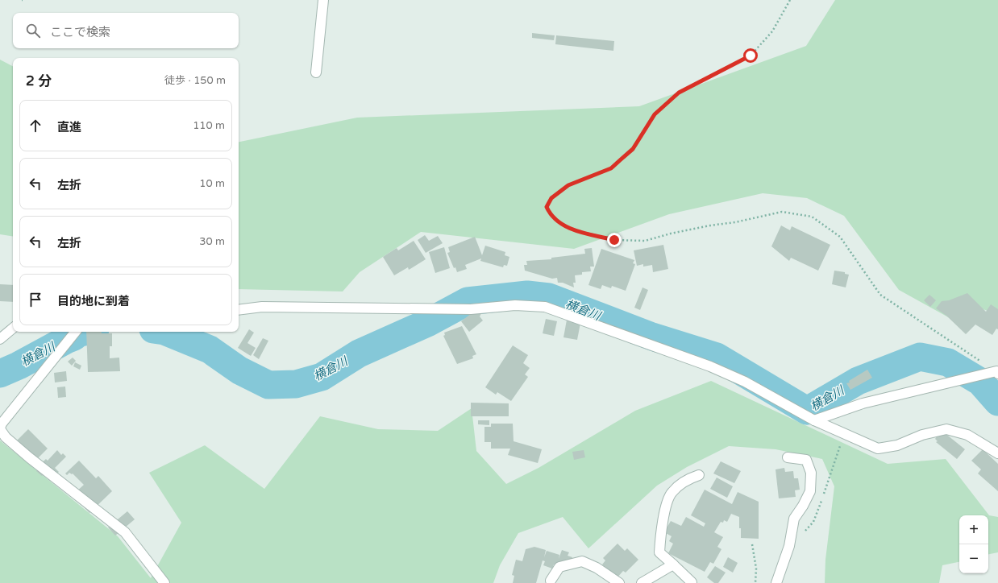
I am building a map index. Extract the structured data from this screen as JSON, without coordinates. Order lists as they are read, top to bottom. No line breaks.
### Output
{"water":["横倉川"],"page":{"search":"ここで検索","heading":["2 分","徒歩 · 150 m"],"list":[["直進","110 m"],["左折","10 m"],["左折","30 m"],"目的地に到着"],"map_buttons":["+","−"]}}
